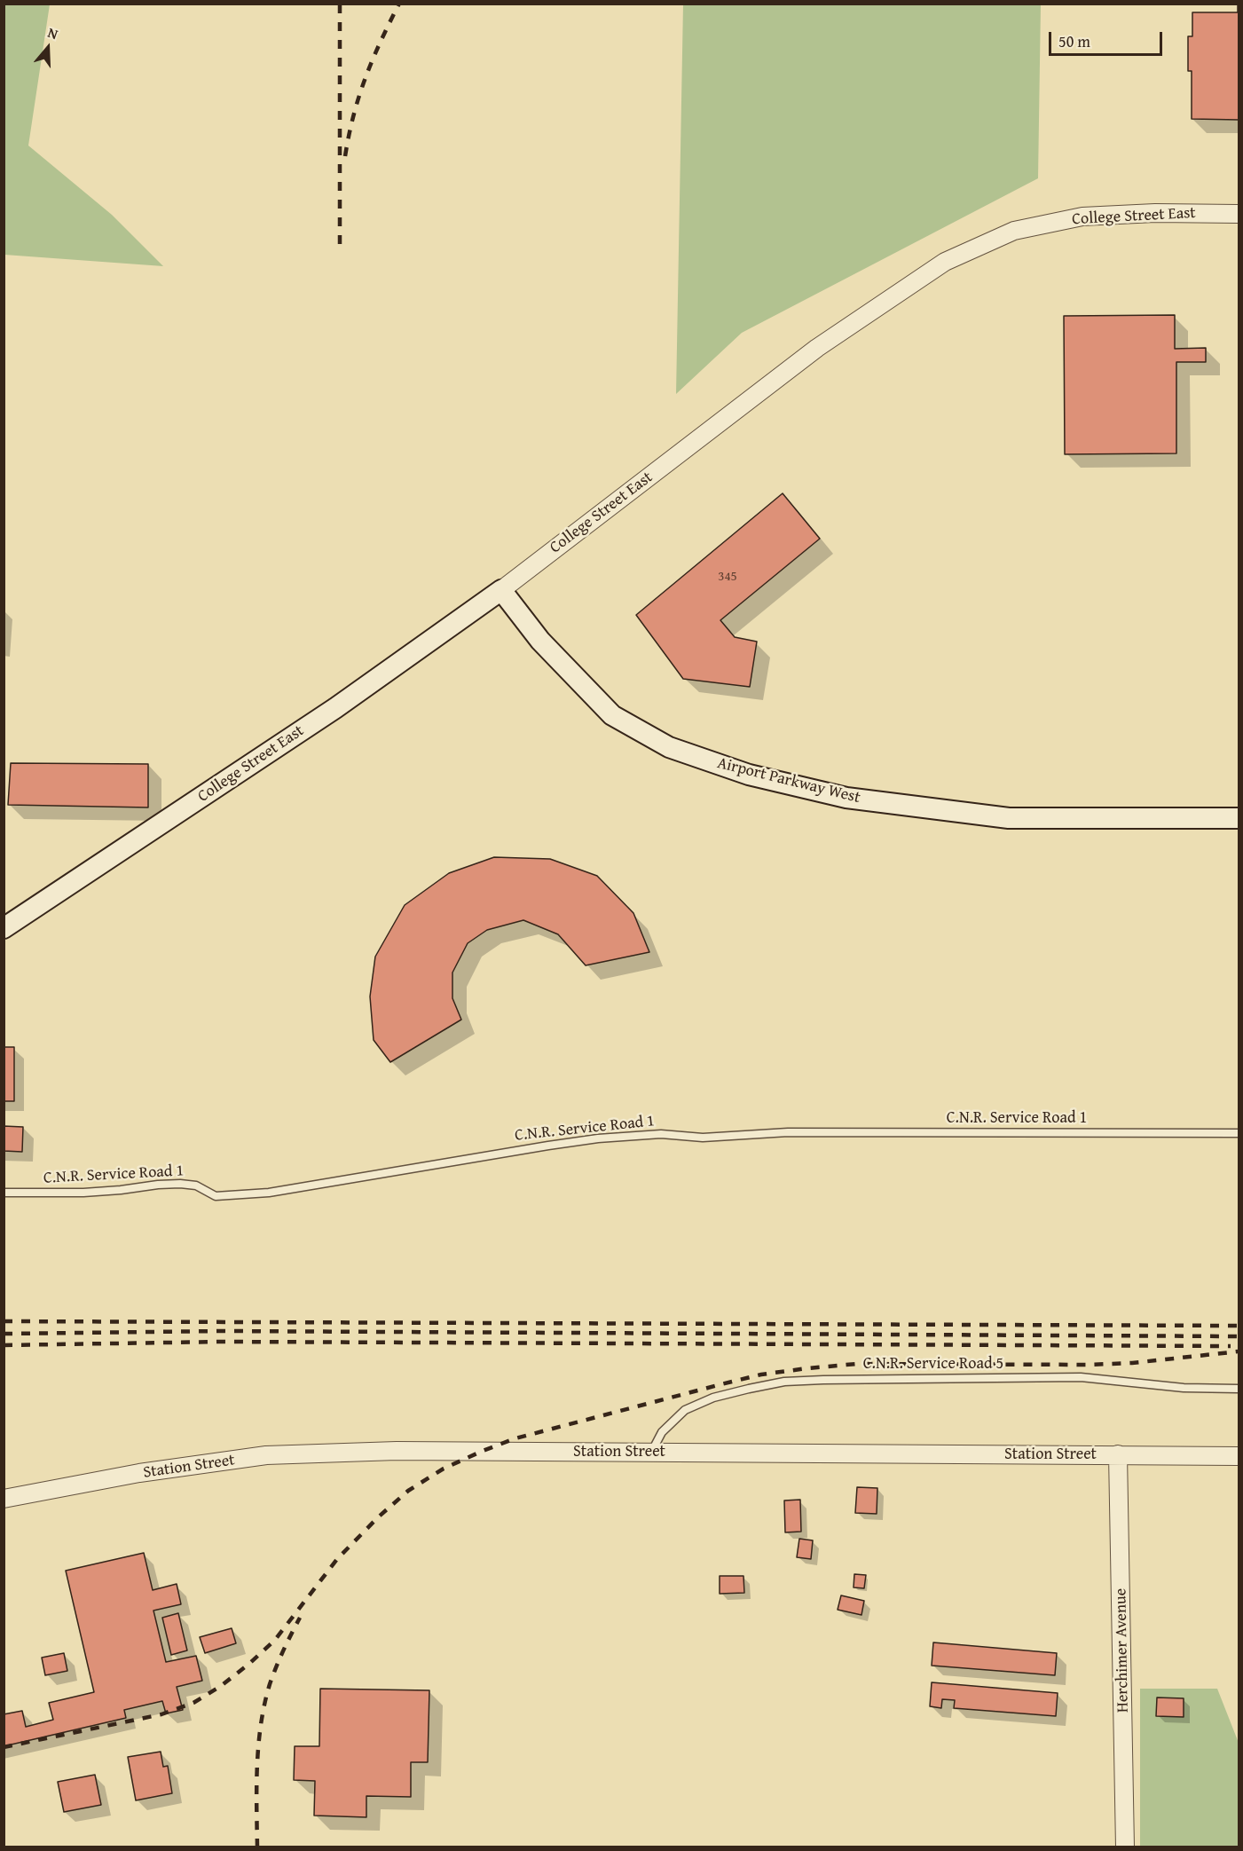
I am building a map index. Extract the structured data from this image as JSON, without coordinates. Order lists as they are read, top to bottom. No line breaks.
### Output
{"streets":{"main road":["College Street East","Airport Parkway West"],"street":["Station Street","Herchimer Avenue"],"lane":["C.N.R. Service Road 1","C.N.R. Service Road 5"]},"crossings":[["College Street East","Airport Parkway West"],["C.N.R. Service Road 5","Station Street"],["Station Street","Herchimer Avenue"]],"house_numbers":["345"],"scale_bar":"50 m","north":"top"}
